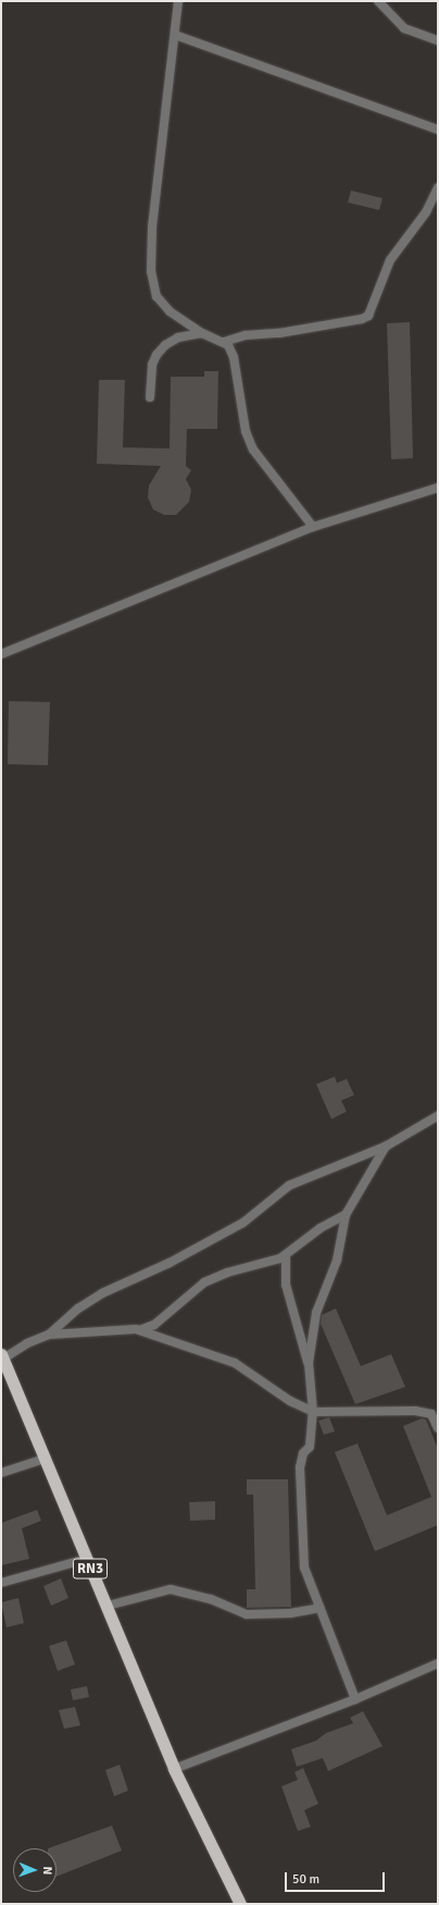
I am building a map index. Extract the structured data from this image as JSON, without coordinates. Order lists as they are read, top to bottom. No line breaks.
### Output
{"streets":{"highway":["RN3"]},"scale_bar":"50 m","north":"right"}
